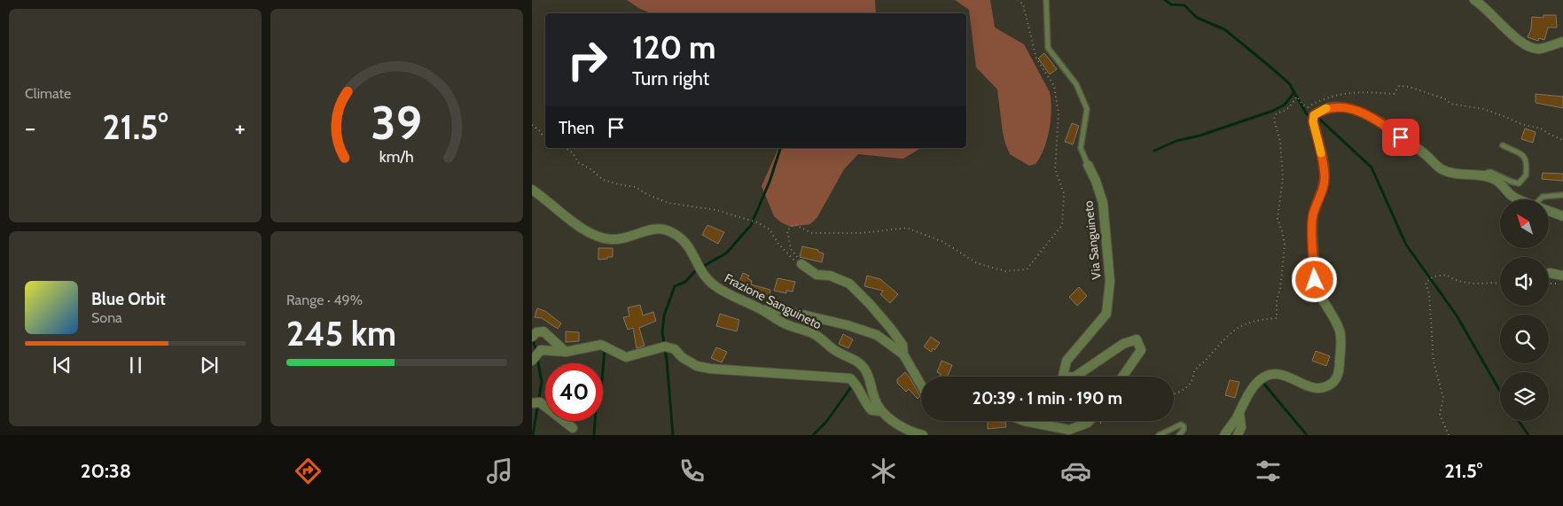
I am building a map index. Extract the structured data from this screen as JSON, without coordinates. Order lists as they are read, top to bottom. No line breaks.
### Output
{"streets":{"street":["Via Sanguineto","Frazione Sanguineto"]},"north":"top left","page":{"tile":["Climate",["Range · 49%","245 km"]],"turn":["120 m","Turn right"],"then":"Then","heat":["−","21.5°","+"],"song":["Blue Orbit","Sona"],"limit":"40","trip":"20:39 · 1 min · 190 m","tabs":["20:38","21.5°"],"gauge":["39","km/h"]}}
